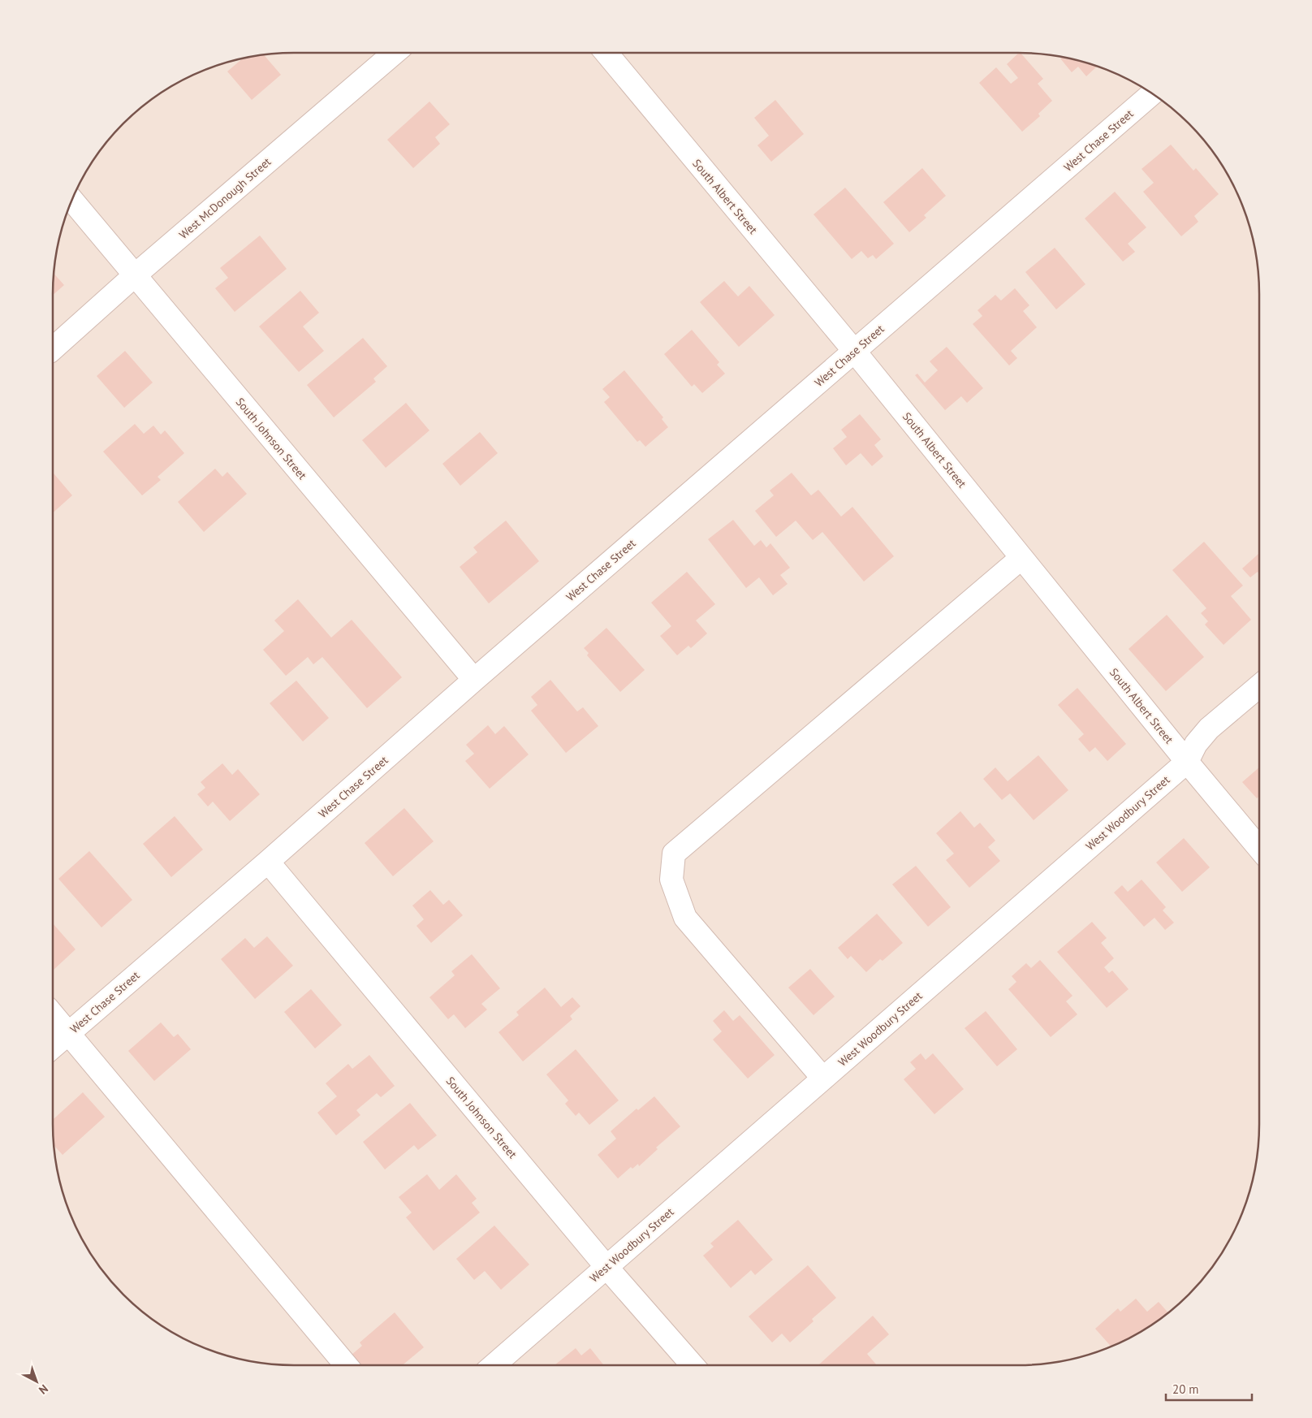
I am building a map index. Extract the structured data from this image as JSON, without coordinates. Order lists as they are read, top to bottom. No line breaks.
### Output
{"streets":{"street":["West Chase Street","South Albert Street","West McDonough Street","South Johnson Street","West Woodbury Street"]},"crossings":[["West Chase Street","South Albert Street"],["West Chase Street","South Johnson Street"],["South Albert Street","West Woodbury Street"],["West McDonough Street","South Johnson Street"],["South Johnson Street","West Woodbury Street"]],"scale_bar":"20 m","north":"bottom right"}
